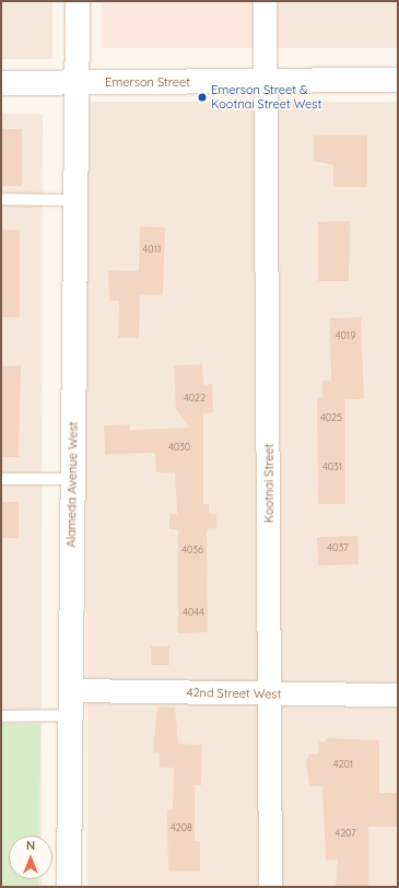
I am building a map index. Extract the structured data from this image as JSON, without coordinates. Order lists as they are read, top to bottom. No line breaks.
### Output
{"streets":{"street":["Emerson Street","Kootnai Street","Alameda Avenue West","42nd Street West"]},"crossings":[["Emerson Street","Kootnai Street"],["Emerson Street","Alameda Avenue West"],["Kootnai Street","42nd Street West"],["Alameda Avenue West","42nd Street West"]],"places":["Emerson Street & Kootnai Street West"],"house_numbers":["4011","4019","4022","4025","4030","4031","4037","4036","4044","4201","4208","4207"],"north":"top"}
